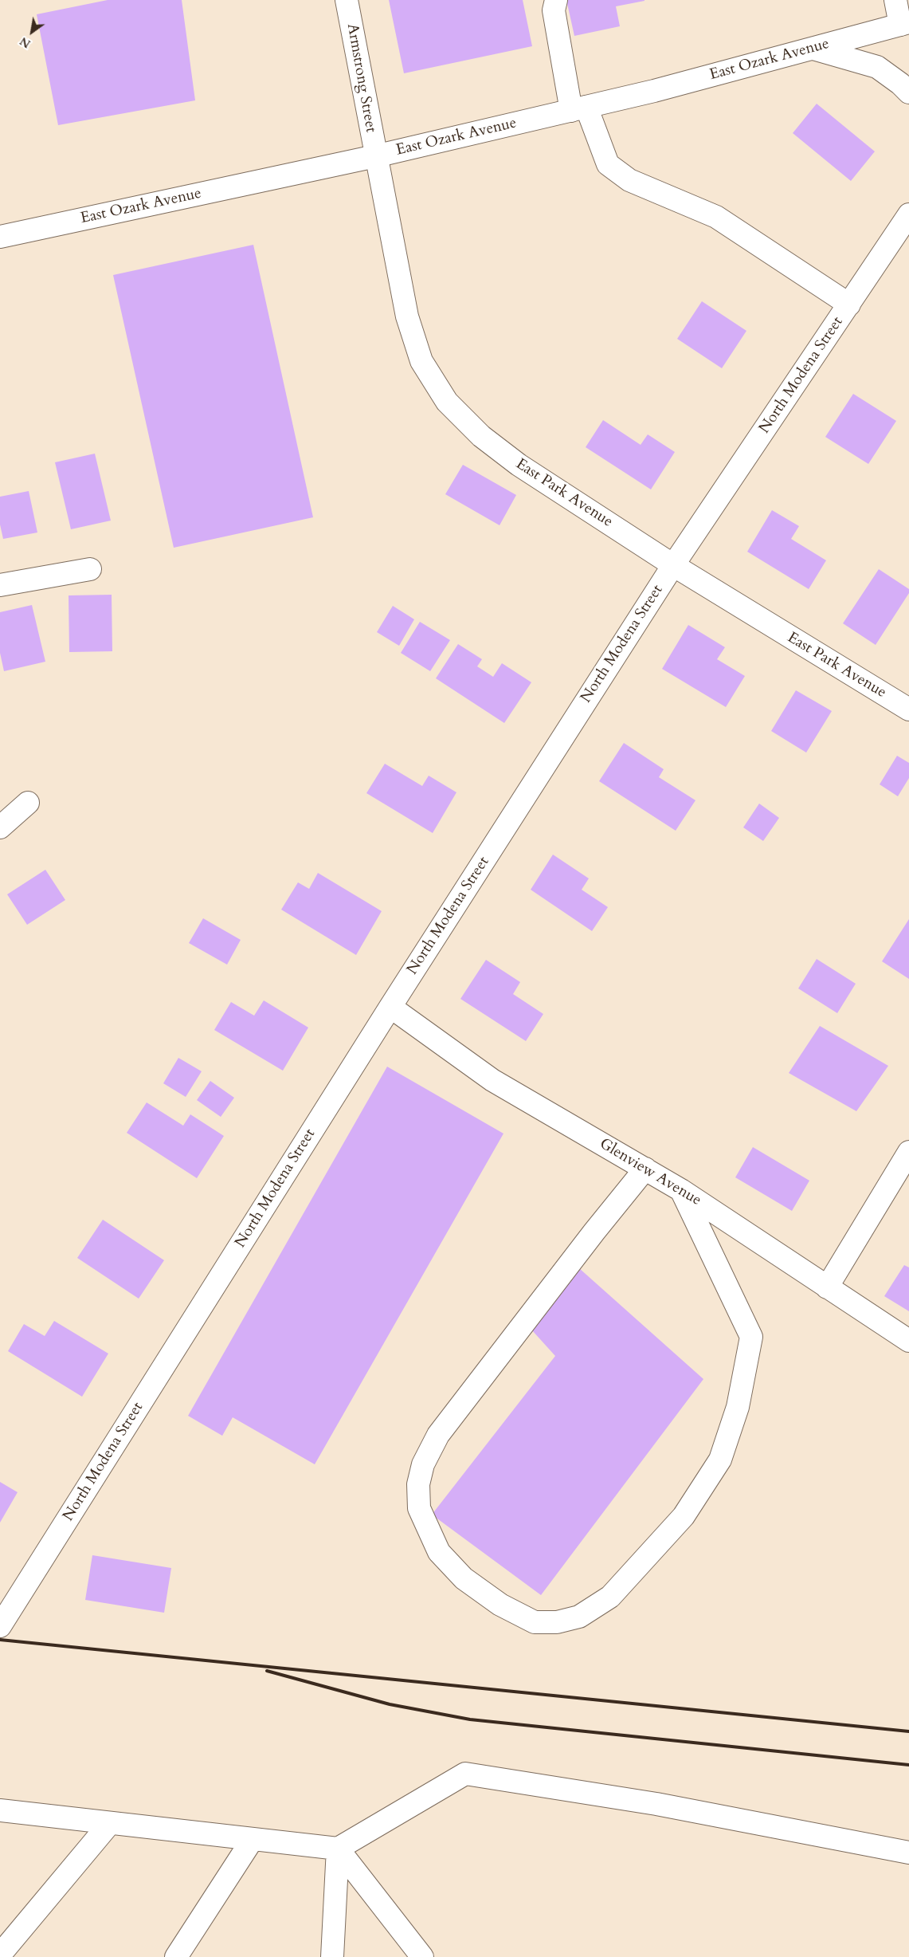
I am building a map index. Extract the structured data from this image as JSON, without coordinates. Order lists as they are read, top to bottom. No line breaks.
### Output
{"streets":{"street":["East Ozark Avenue","Armstrong Street","North Modena Street","East Park Avenue","Glenview Avenue"]},"crossings":[["East Ozark Avenue","Armstrong Street"],["East Ozark Avenue","East Park Avenue"],["Armstrong Street","East Park Avenue"],["North Modena Street","East Park Avenue"],["North Modena Street","Glenview Avenue"]],"north":"bottom left"}
